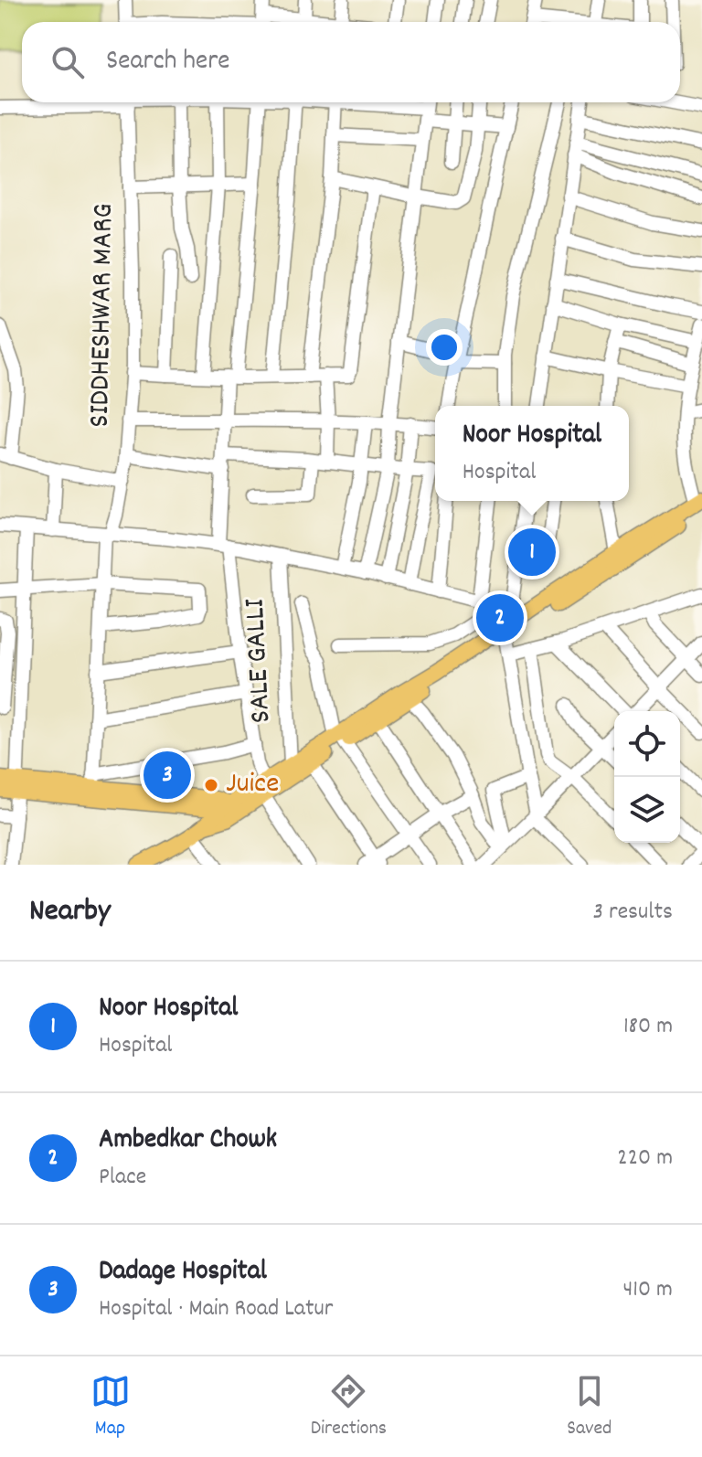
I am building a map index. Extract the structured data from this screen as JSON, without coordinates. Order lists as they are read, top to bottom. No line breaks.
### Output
{"streets":{"street":["SIDDHESHWAR MARG","SALE GALLI"]},"places":["Juice"],"page":{"search":"Search here","popup":["Noor Hospital","Hospital"],"pins":["1","2","3"],"heading":["Nearby","3 results"],"list":[{"mark":"1","name":"Noor Hospital","note":"Hospital","value":"180 m"},{"mark":"2","name":"Ambedkar Chowk","note":"Place","value":"220 m"},{"mark":"3","name":"Dadage Hospital","note":"Hospital · Main Road Latur","value":"410 m"}],"nav":["Map","Directions","Saved"]}}
